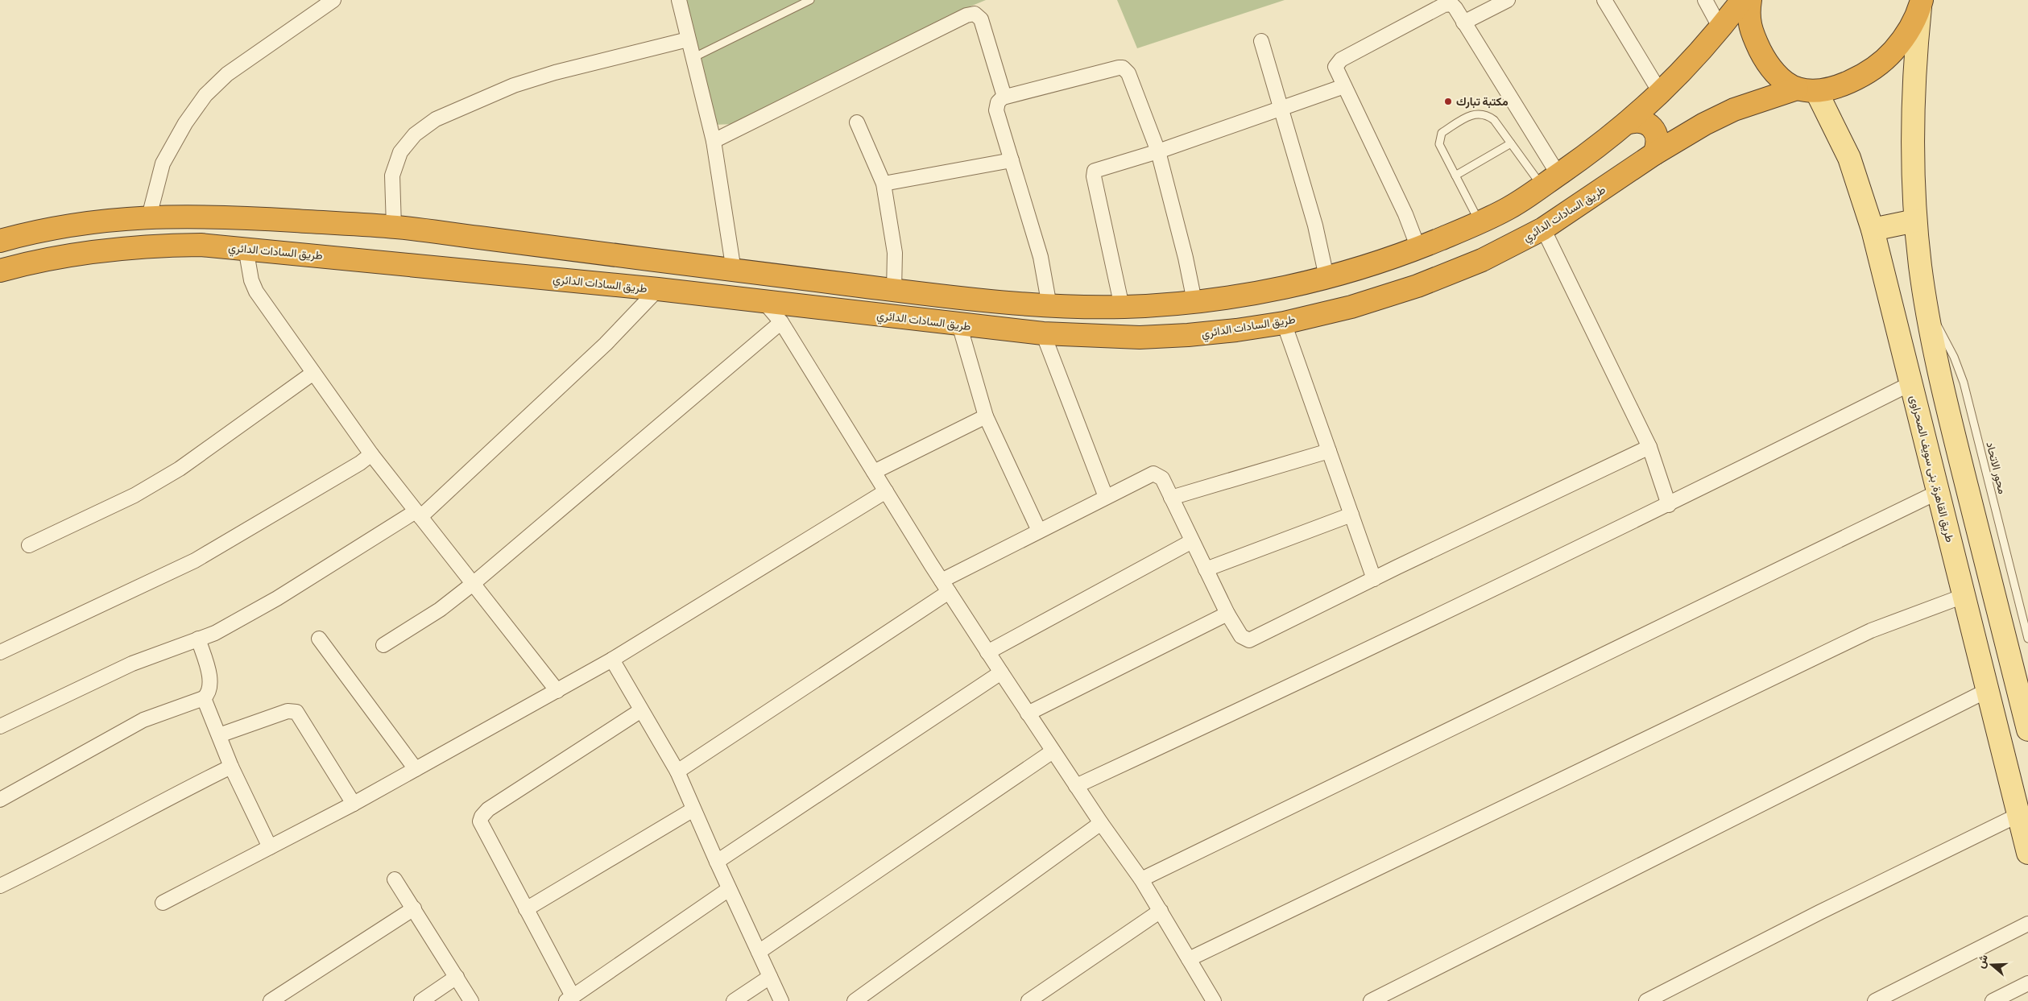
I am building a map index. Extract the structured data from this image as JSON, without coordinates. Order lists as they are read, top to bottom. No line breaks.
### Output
{"streets":{"highway":["طريق السادات الدائري"],"main road":["طريق القاهرة, بنى سويف الصحراوى"],"lane":["محور الاتحاد"]},"crossings":[["طريق السادات الدائري","طريق القاهرة, بنى سويف الصحراوى"]],"places":["مكتبة تبارك"],"north":"left"}
